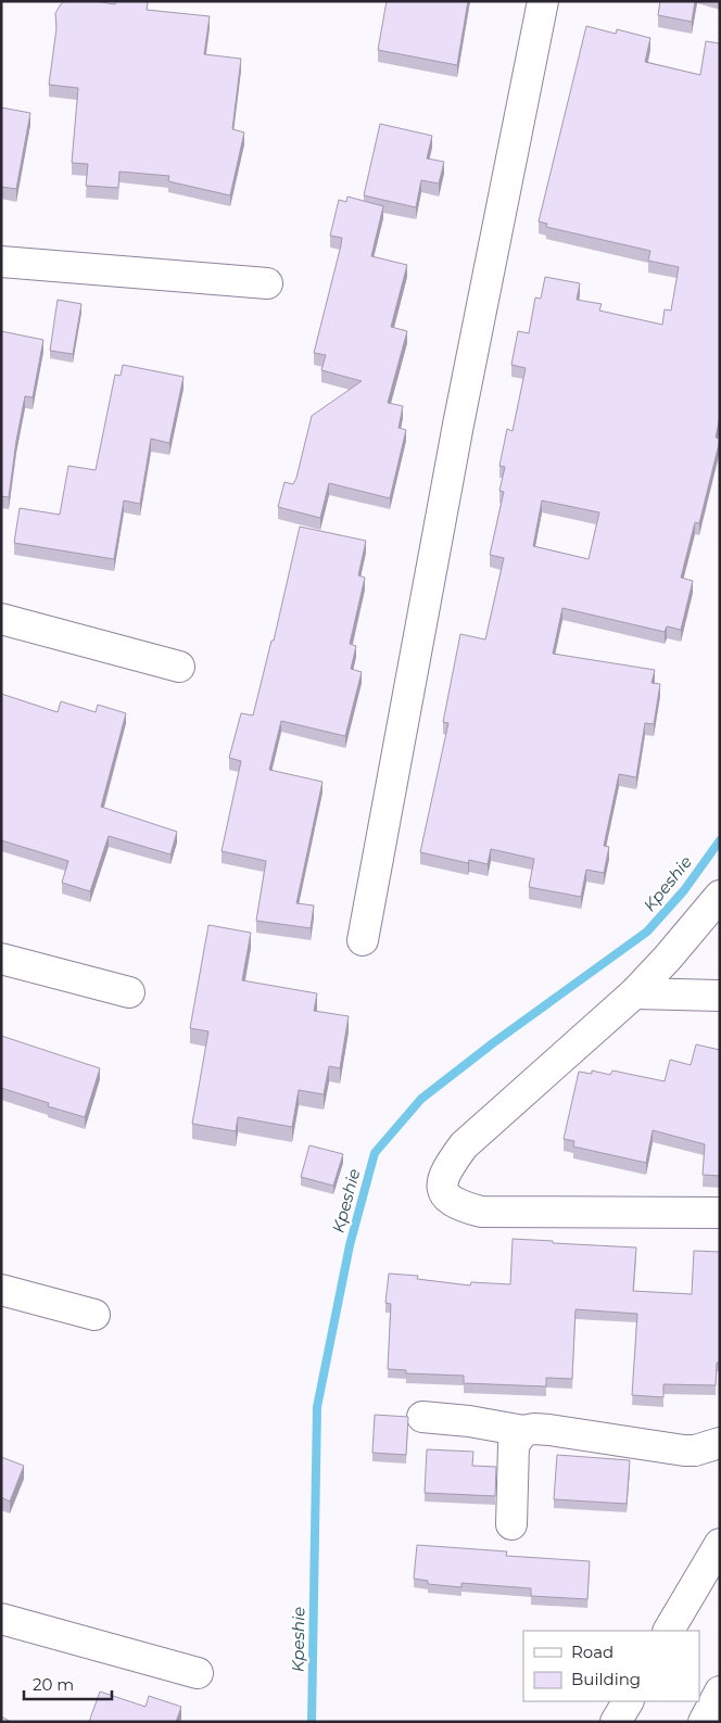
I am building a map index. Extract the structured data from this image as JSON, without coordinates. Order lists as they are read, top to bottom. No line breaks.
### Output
{"water":["Kpeshie"],"legend":["Road","Building"],"scale_bar":"20 m"}
